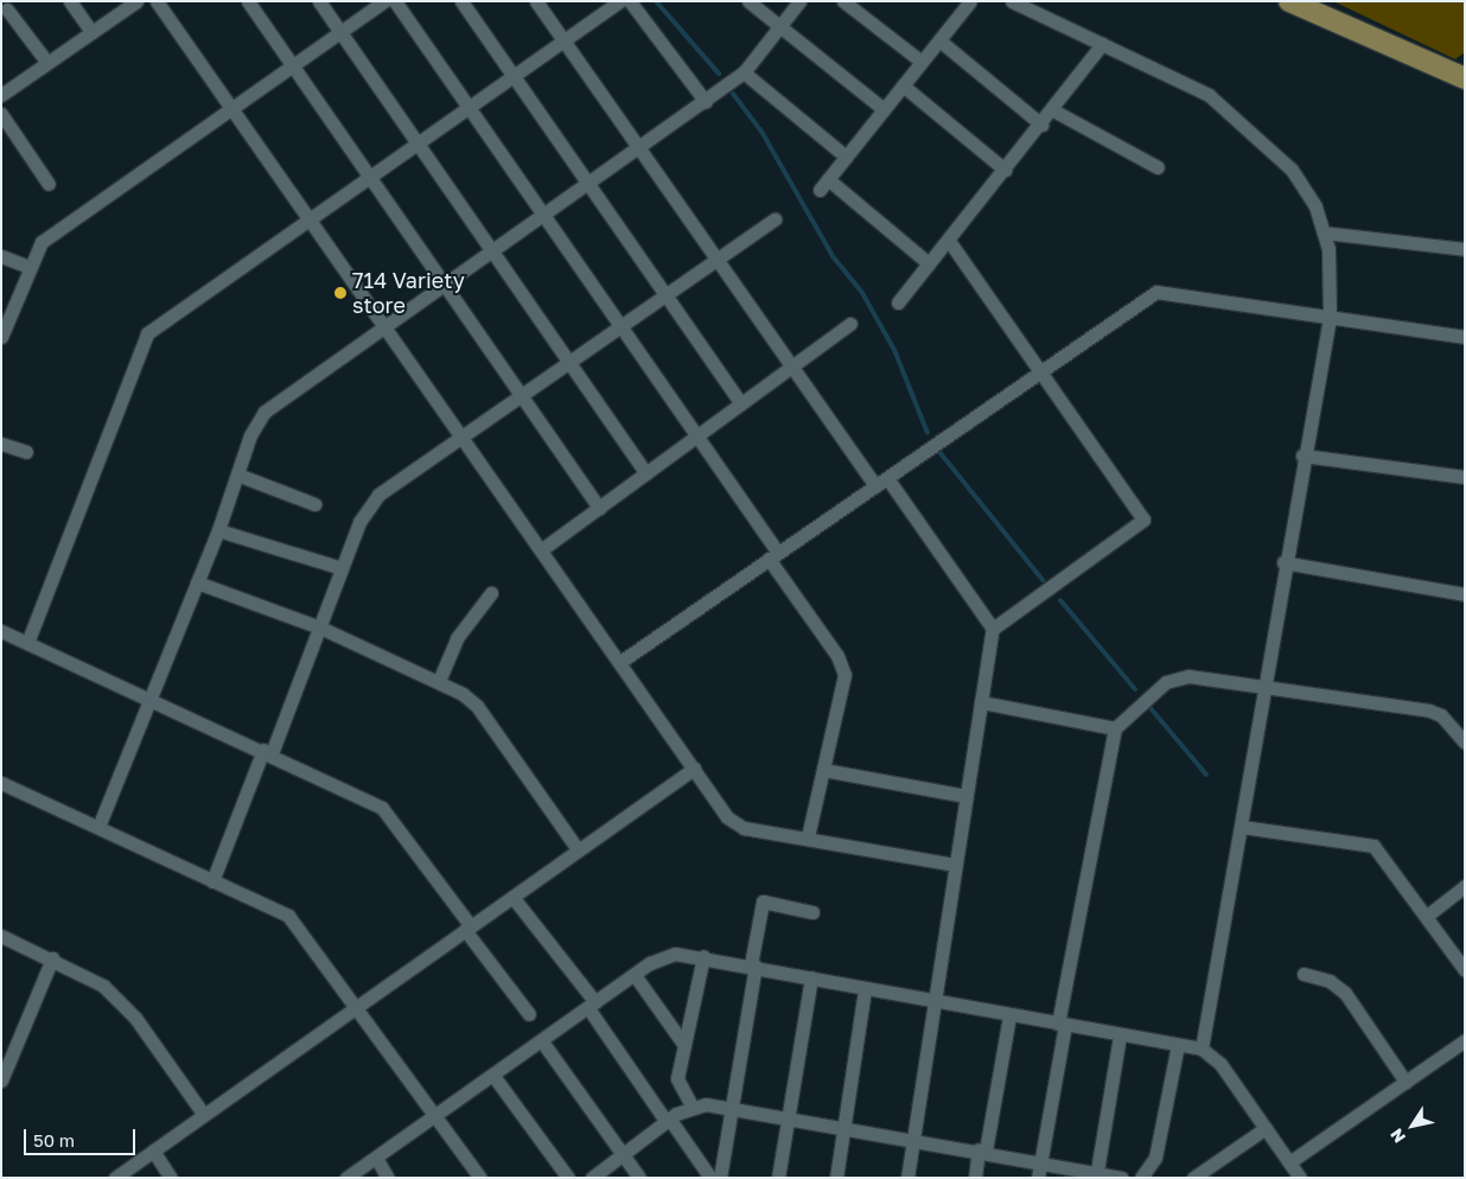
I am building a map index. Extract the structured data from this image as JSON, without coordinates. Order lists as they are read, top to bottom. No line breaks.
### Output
{"places":["714 Variety store"],"scale_bar":"50 m","north":"bottom left"}
